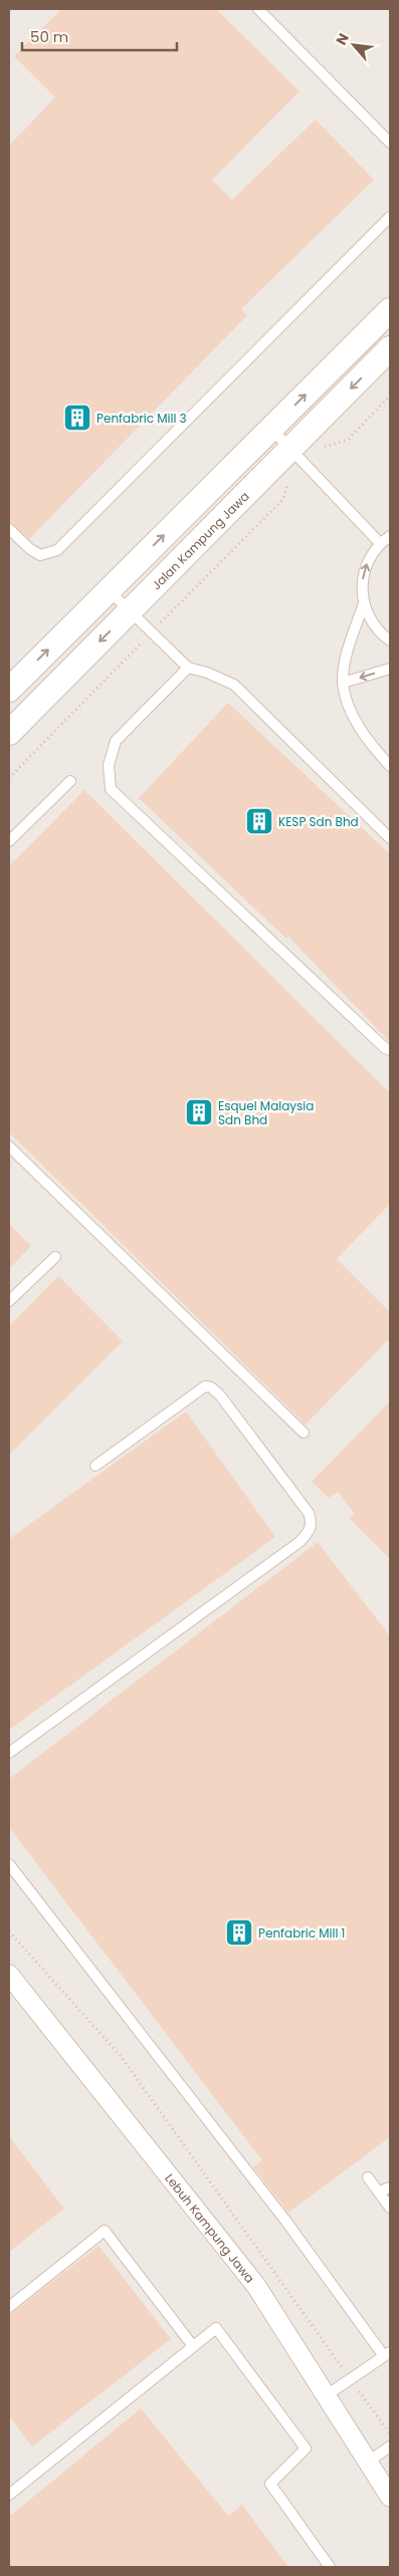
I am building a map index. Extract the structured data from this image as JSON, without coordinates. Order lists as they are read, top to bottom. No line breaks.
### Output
{"streets":{"street":["Jalan Kampung Jawa","Lebuh Kampung Jawa"]},"places":{"building":["Penfabric Mill 3","KESP Sdn Bhd","Esquel Malaysia Sdn Bhd","Penfabric Mill 1"]},"scale_bar":"50 m","north":"top left"}
